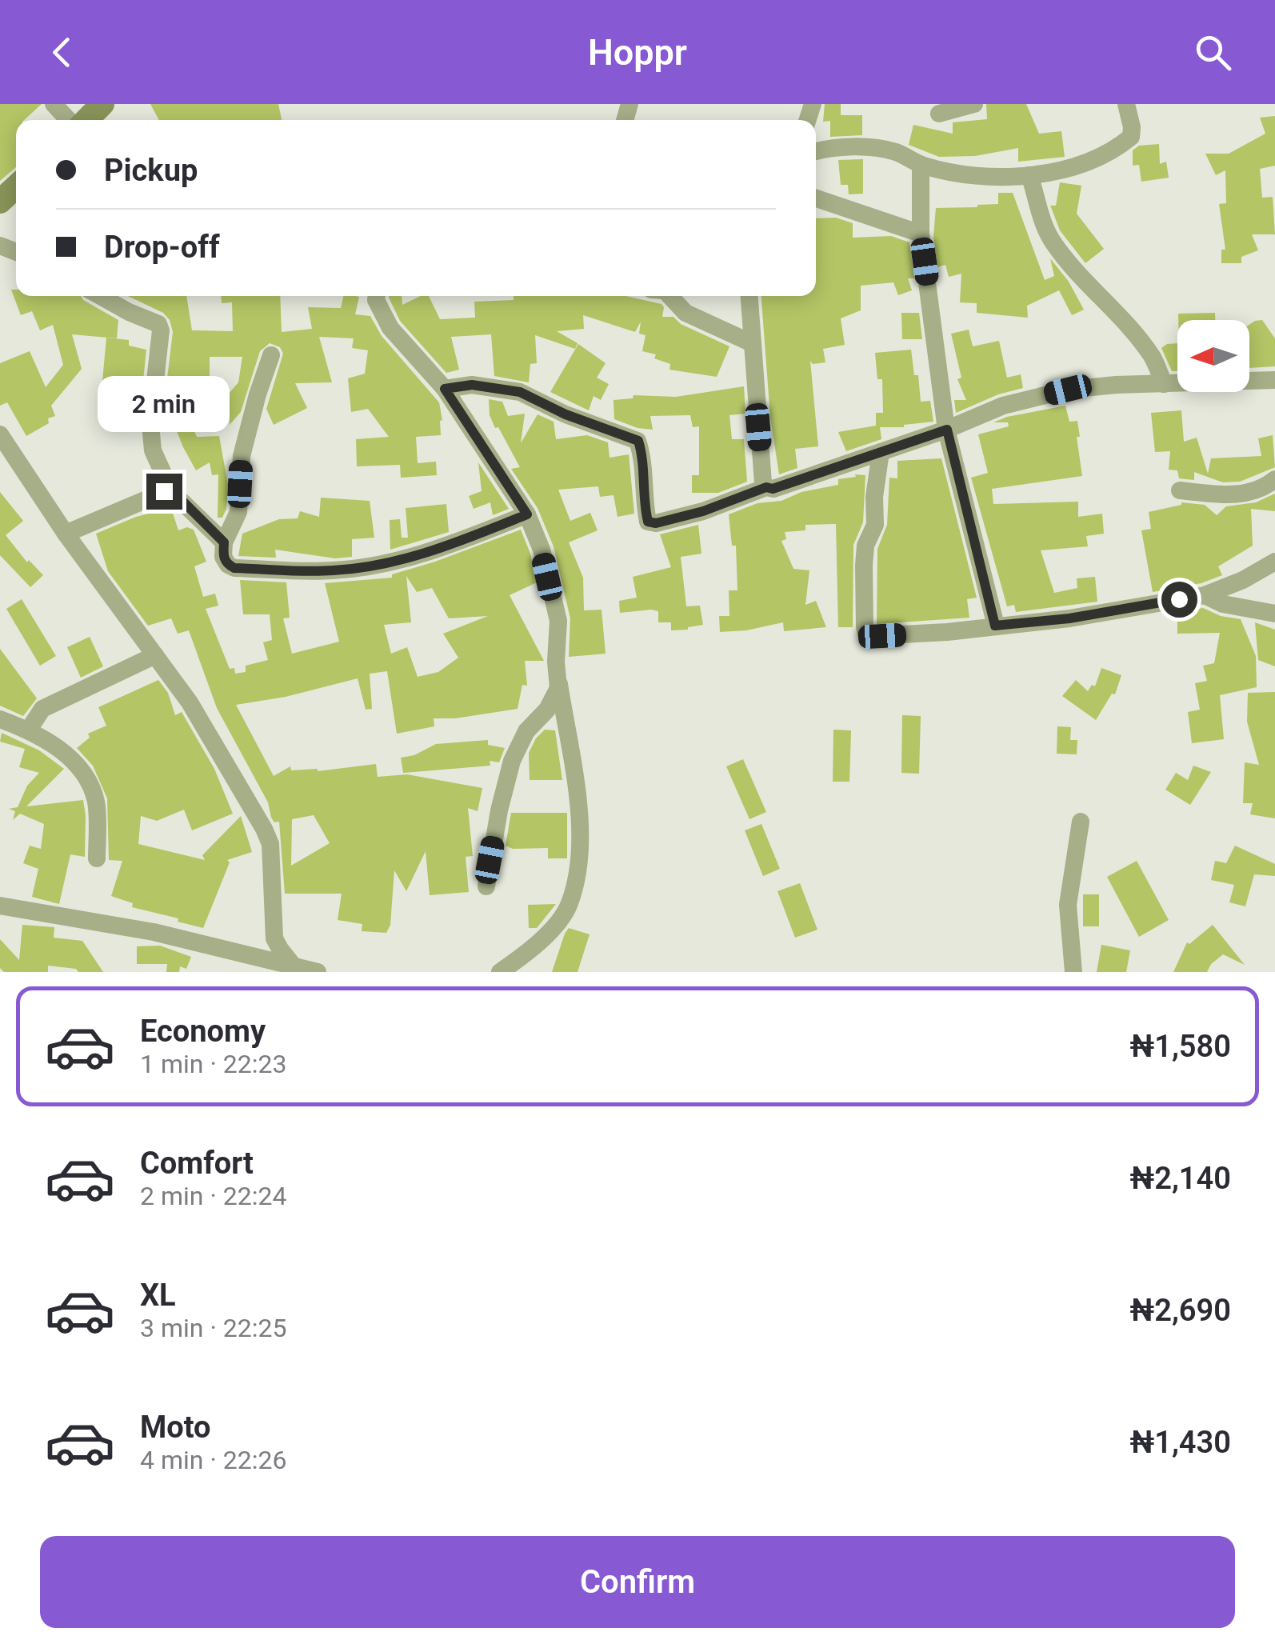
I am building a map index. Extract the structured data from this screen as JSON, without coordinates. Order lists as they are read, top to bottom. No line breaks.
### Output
{"north":"left","page":{"header":"Hoppr","banner":["Pickup","Drop-off"],"bubble":"2 min","list":[{"name":"Economy","note":"1 min · 22:23","value":"₦1,580"},{"name":"Comfort","note":"2 min · 22:24","value":"₦2,140"},{"name":"XL","note":"3 min · 22:25","value":"₦2,690"},{"name":"Moto","note":"4 min · 22:26","value":"₦1,430"}],"buttons":"Confirm"}}
